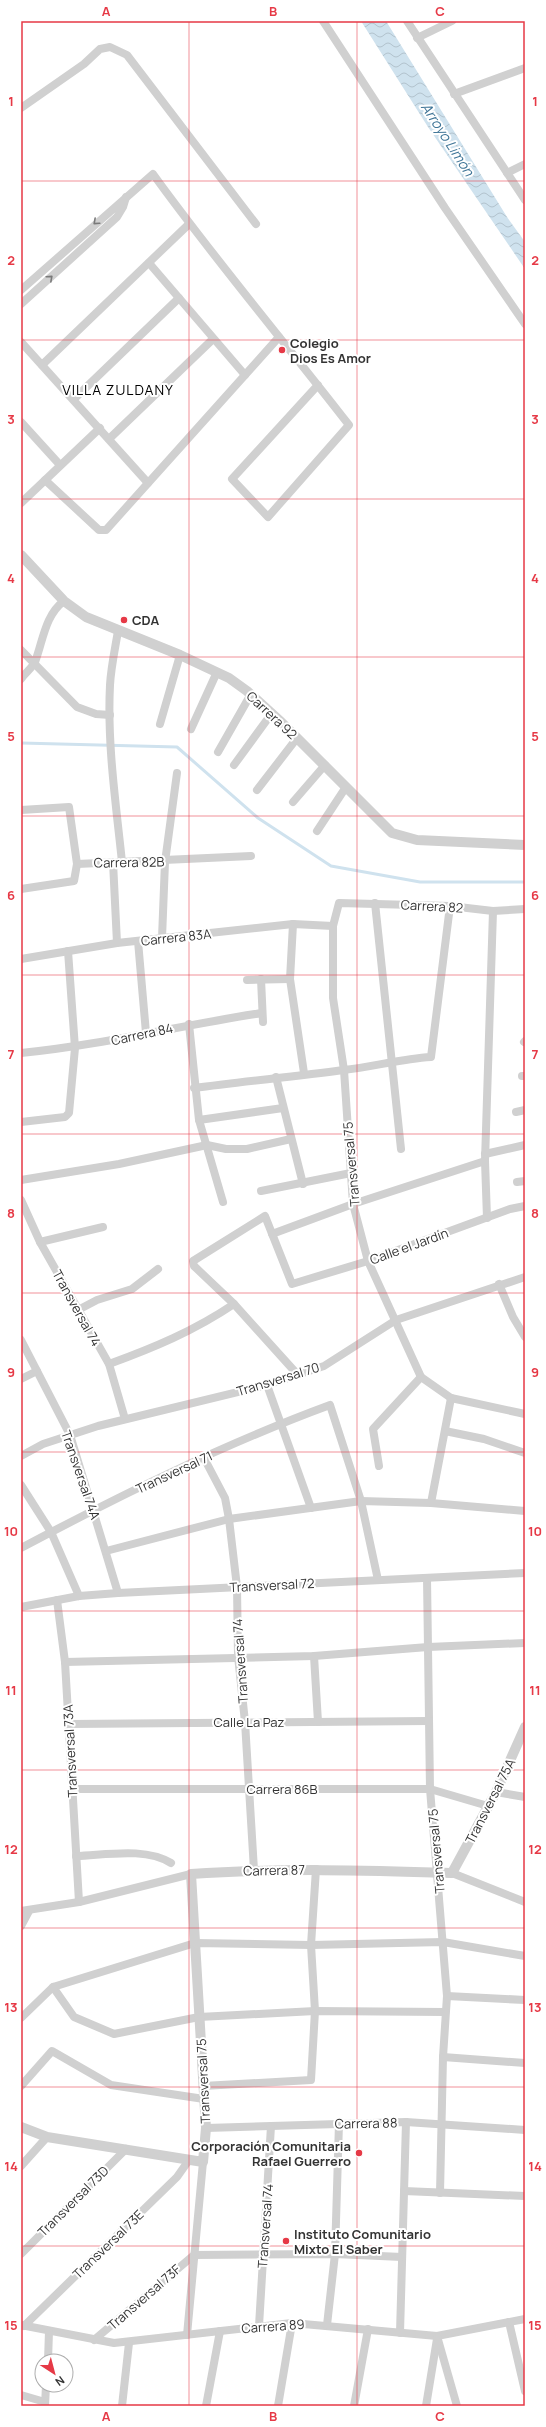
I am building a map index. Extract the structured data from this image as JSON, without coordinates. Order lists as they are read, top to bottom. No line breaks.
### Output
{"streets":{"street":["Carrera 92","Carrera 82B","Carrera 82","Carrera 83A","Carrera 84","Transversal 75","Calle el Jardín","Transversal 74","Transversal 70","Transversal 71","Transversal 74A","Transversal 72","Calle La Paz","Transversal 73A","Carrera 86B","Transversal 75A","Carrera 87","Carrera 88","Transversal 73D","Transversal 73E","Transversal 73F","Carrera 89"]},"crossings":[["Carrera 82","Transversal 75"],["Carrera 83A","Transversal 75"],["Transversal 75","Calle el Jardín"],["Transversal 75","Transversal 70"],["Transversal 75","Transversal 72"],["Transversal 75","Calle La Paz"],["Transversal 75","Carrera 86B"],["Transversal 75","Carrera 87"],["Transversal 75","Carrera 88"],["Transversal 75","Transversal 73F"],["Transversal 75","Carrera 89"],["Transversal 74","Transversal 70"],["Transversal 74","Transversal 71"],["Transversal 74","Transversal 72"],["Transversal 74","Calle La Paz"],["Transversal 74","Carrera 86B"],["Transversal 74","Carrera 87"],["Transversal 74","Carrera 88"],["Transversal 74","Carrera 89"],["Transversal 70","Transversal 74A"],["Transversal 71","Transversal 74A"],["Transversal 74A","Transversal 72"],["Transversal 72","Transversal 73A"],["Calle La Paz","Transversal 73A"],["Transversal 73A","Carrera 86B"],["Transversal 73A","Carrera 87"],["Carrera 86B","Transversal 75A"],["Transversal 75A","Carrera 87"],["Transversal 73E","Carrera 89"],["Transversal 73F","Carrera 89"]],"districts":["VILLA ZULDANY"],"water":["Arroyo Limón"],"places":["Colegio Dios Es Amor","CDA","Corporación Comunitaria Rafael Guerrero","Instituto Comunitario Mixto El Saber"],"north":"bottom right","grid":{"columns":["A","B","C"],"rows":["1","2","3","4","5","6","7","8","9","10","11","12","13","14","15"]}}
